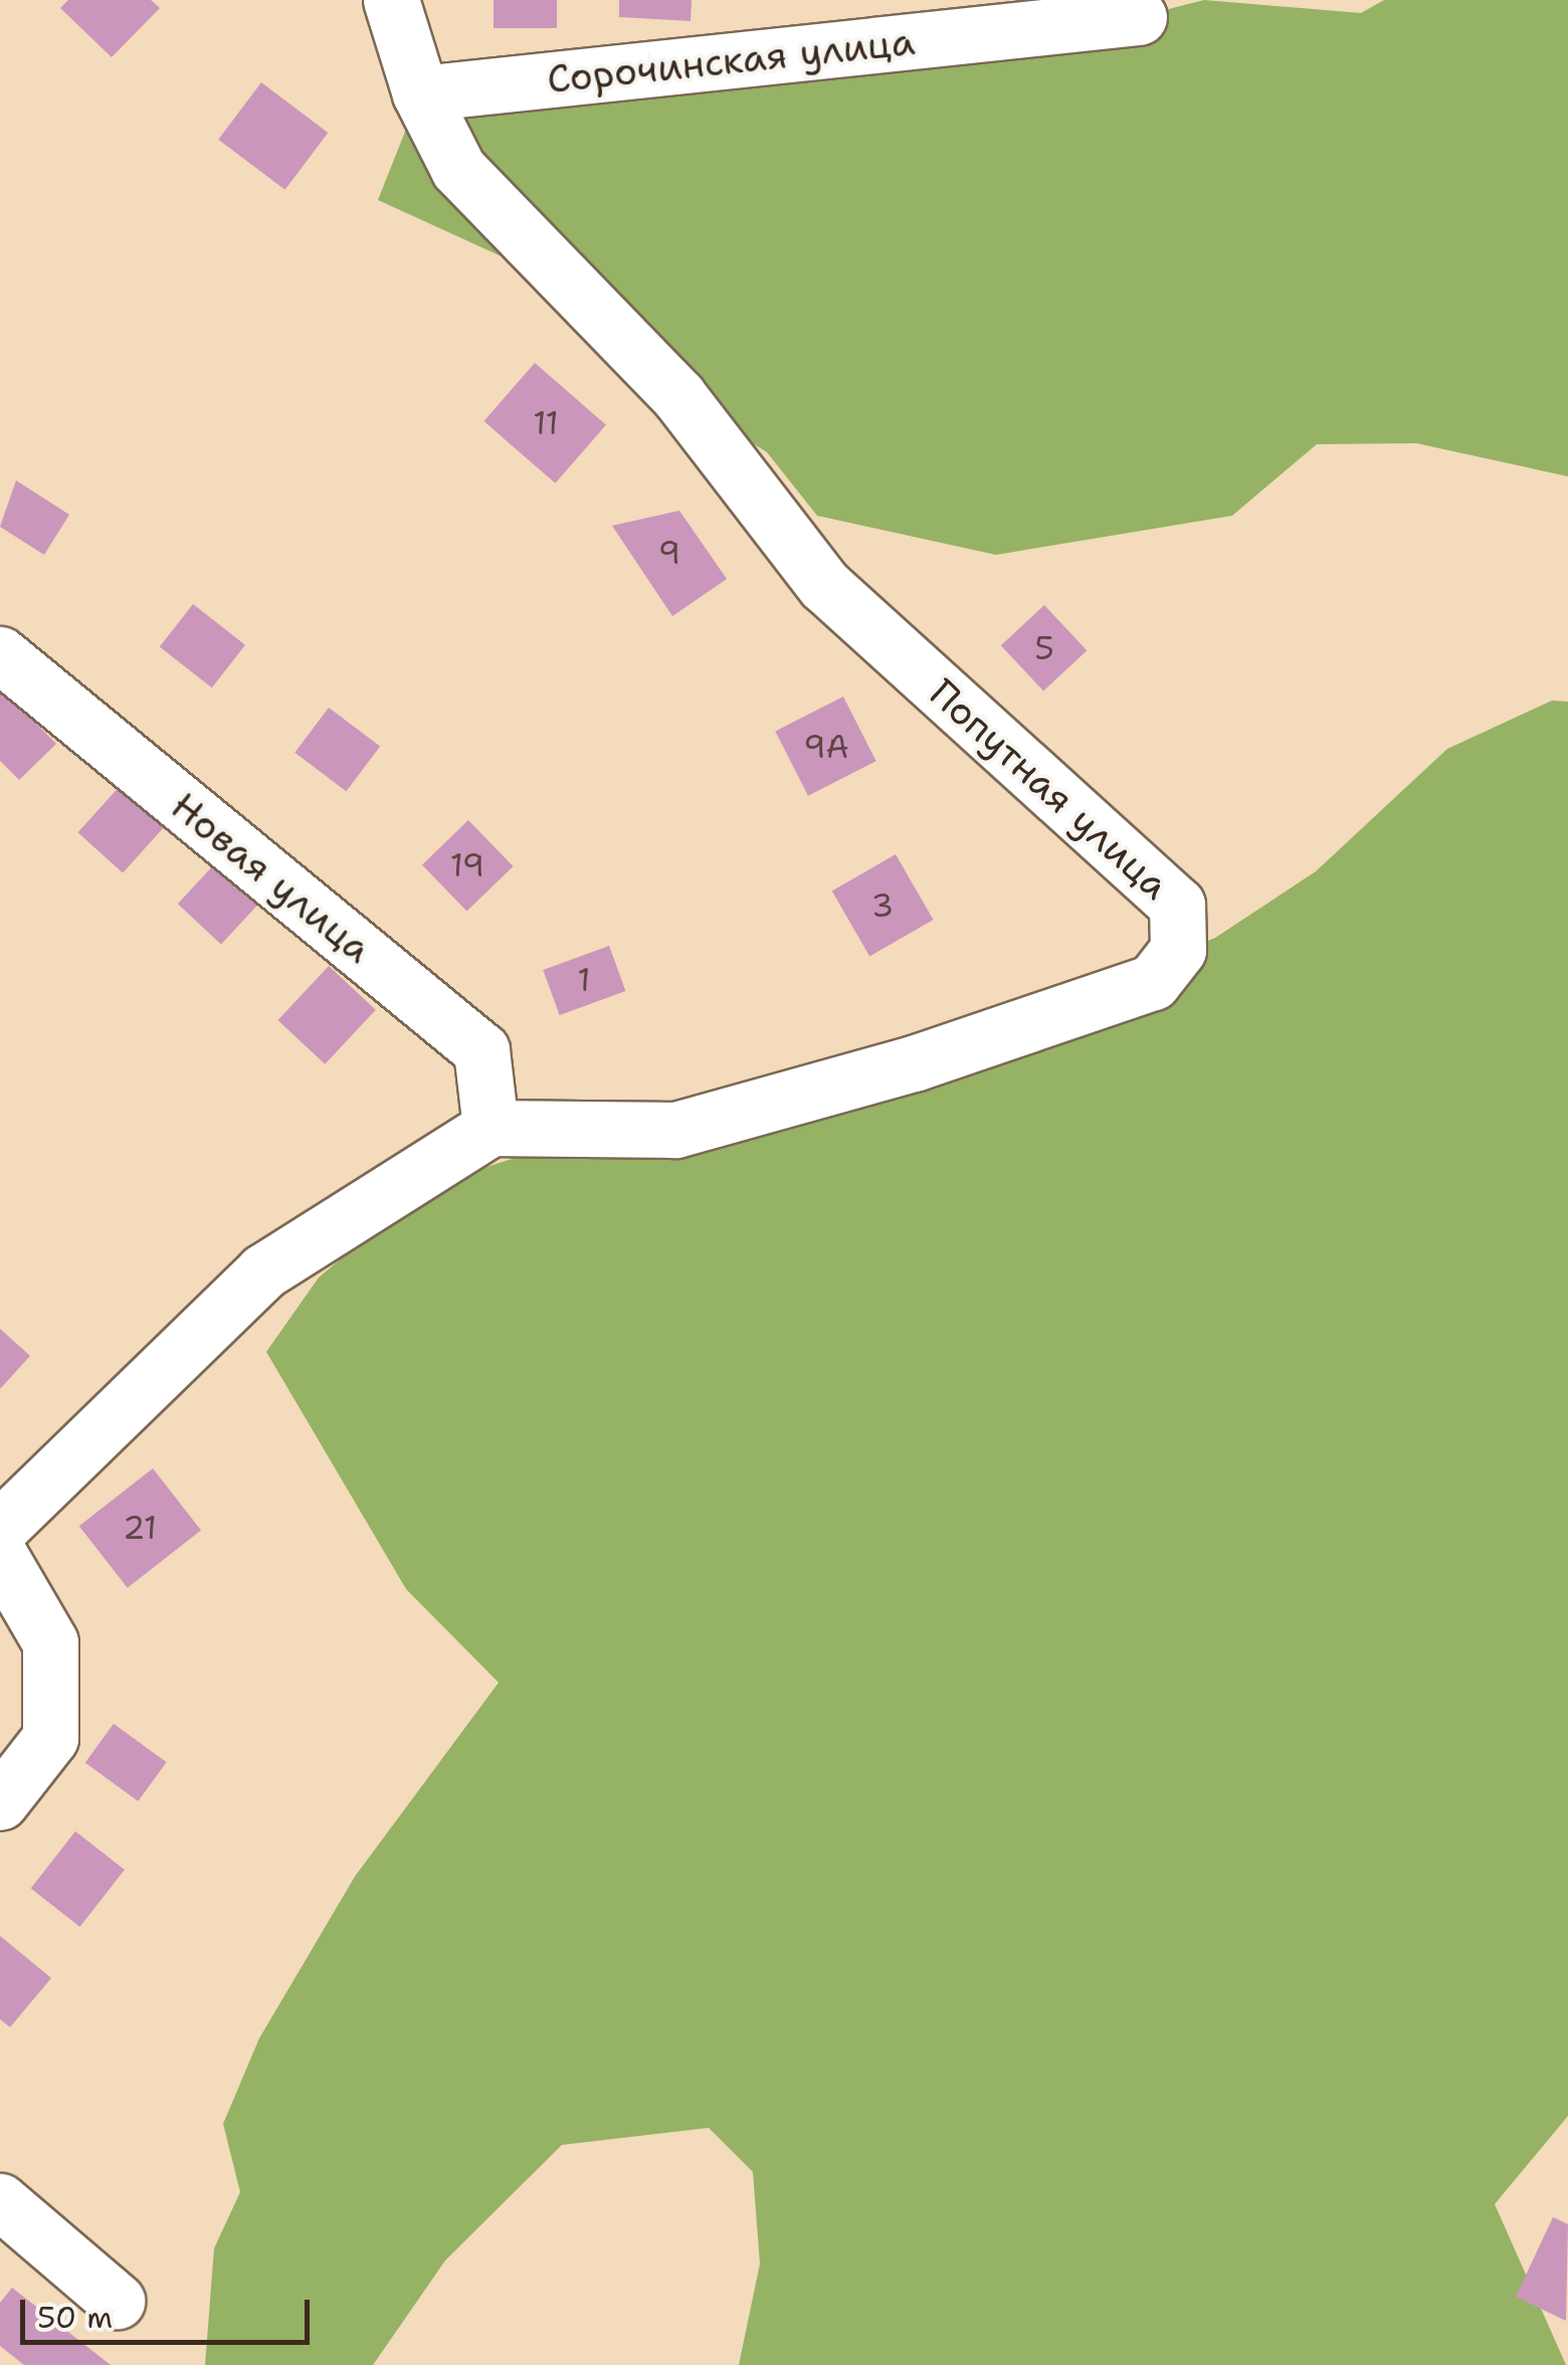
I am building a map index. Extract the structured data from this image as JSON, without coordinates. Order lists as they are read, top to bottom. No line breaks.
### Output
{"streets":{"street":["Сорочинская улица","Попутная улица","Новая улица"]},"crossings":[["Сорочинская улица","Попутная улица"],["Попутная улица","Новая улица"]],"house_numbers":["11","9","5","9А","19","3","1","21"],"scale_bar":"50 m"}
